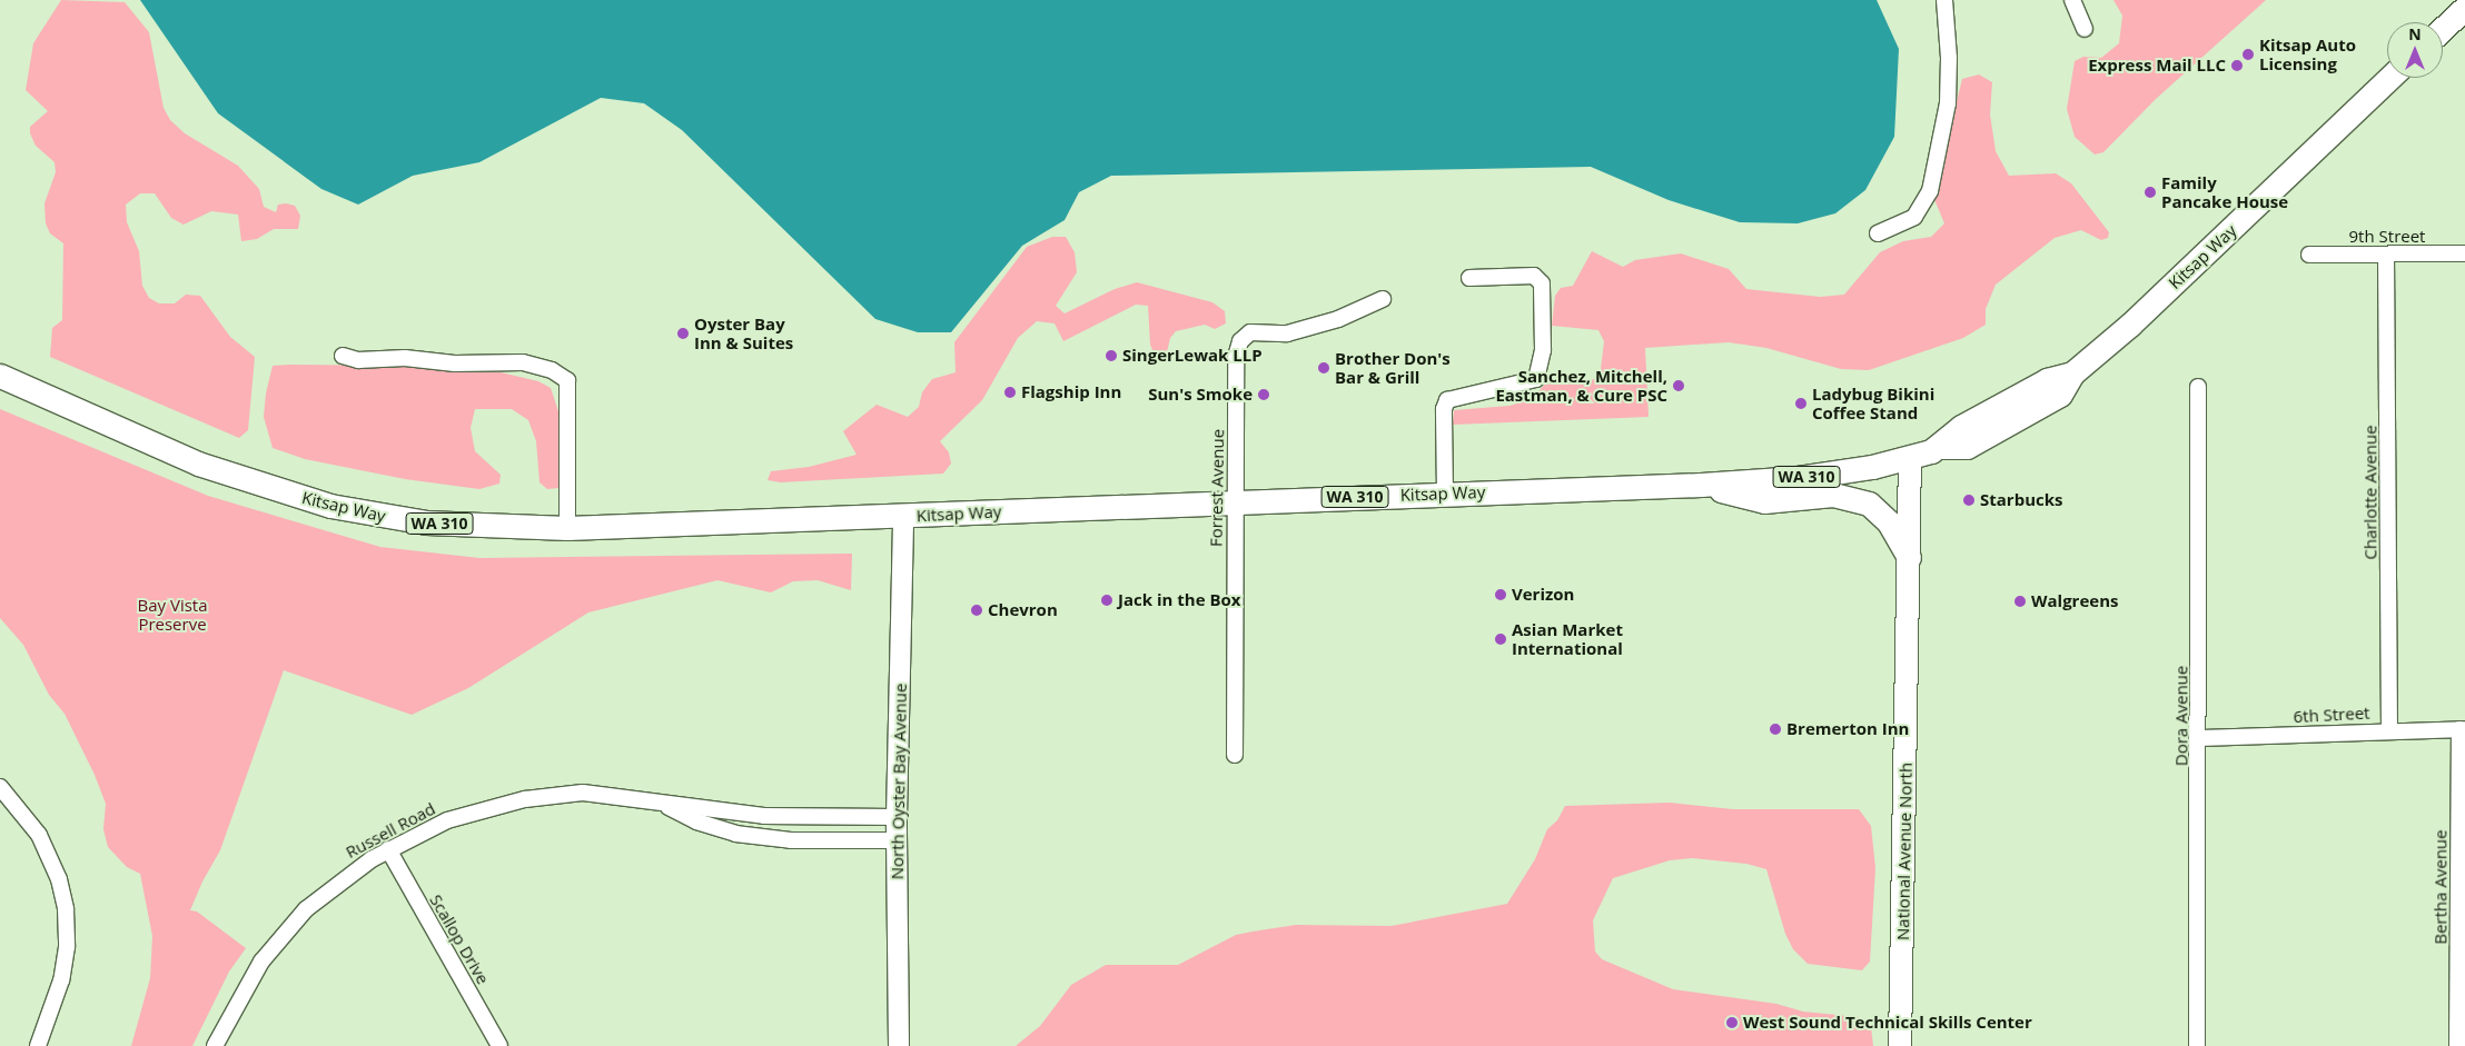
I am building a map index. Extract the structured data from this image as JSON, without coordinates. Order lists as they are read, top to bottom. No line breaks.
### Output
{"streets":{"main road":["Kitsap Way","WA 310","National Avenue North"],"street":["9th Street","Forrest Avenue","Charlotte Avenue","6th Street","Dora Avenue","North Oyster Bay Avenue","Russell Road","Bertha Avenue","Scallop Drive"]},"crossings":[["9th Street","Charlotte Avenue"],["Kitsap Way","Forrest Avenue"],["Kitsap Way","North Oyster Bay Avenue"],["Kitsap Way","National Avenue North"],["Charlotte Avenue","6th Street"],["6th Street","Dora Avenue"],["6th Street","Bertha Avenue"],["North Oyster Bay Avenue","Russell Road"],["Russell Road","Scallop Drive"]],"parks":["Bay Vista Preserve"],"places":["Kitsap Auto Licensing","Express Mail LLC","Family Pancake House","Oyster Bay Inn & Suites","SingerLewak LLP","Brother Don's Bar & Grill","Sanchez, Mitchell, Eastman, & Cure PSC","Flagship Inn","Sun's Smoke","Ladybug Bikini Coffee Stand","Starbucks","Verizon","Jack in the Box","Walgreens","Chevron","Asian Market International","Bremerton Inn","West Sound Technical Skills Center"],"north":"top"}
